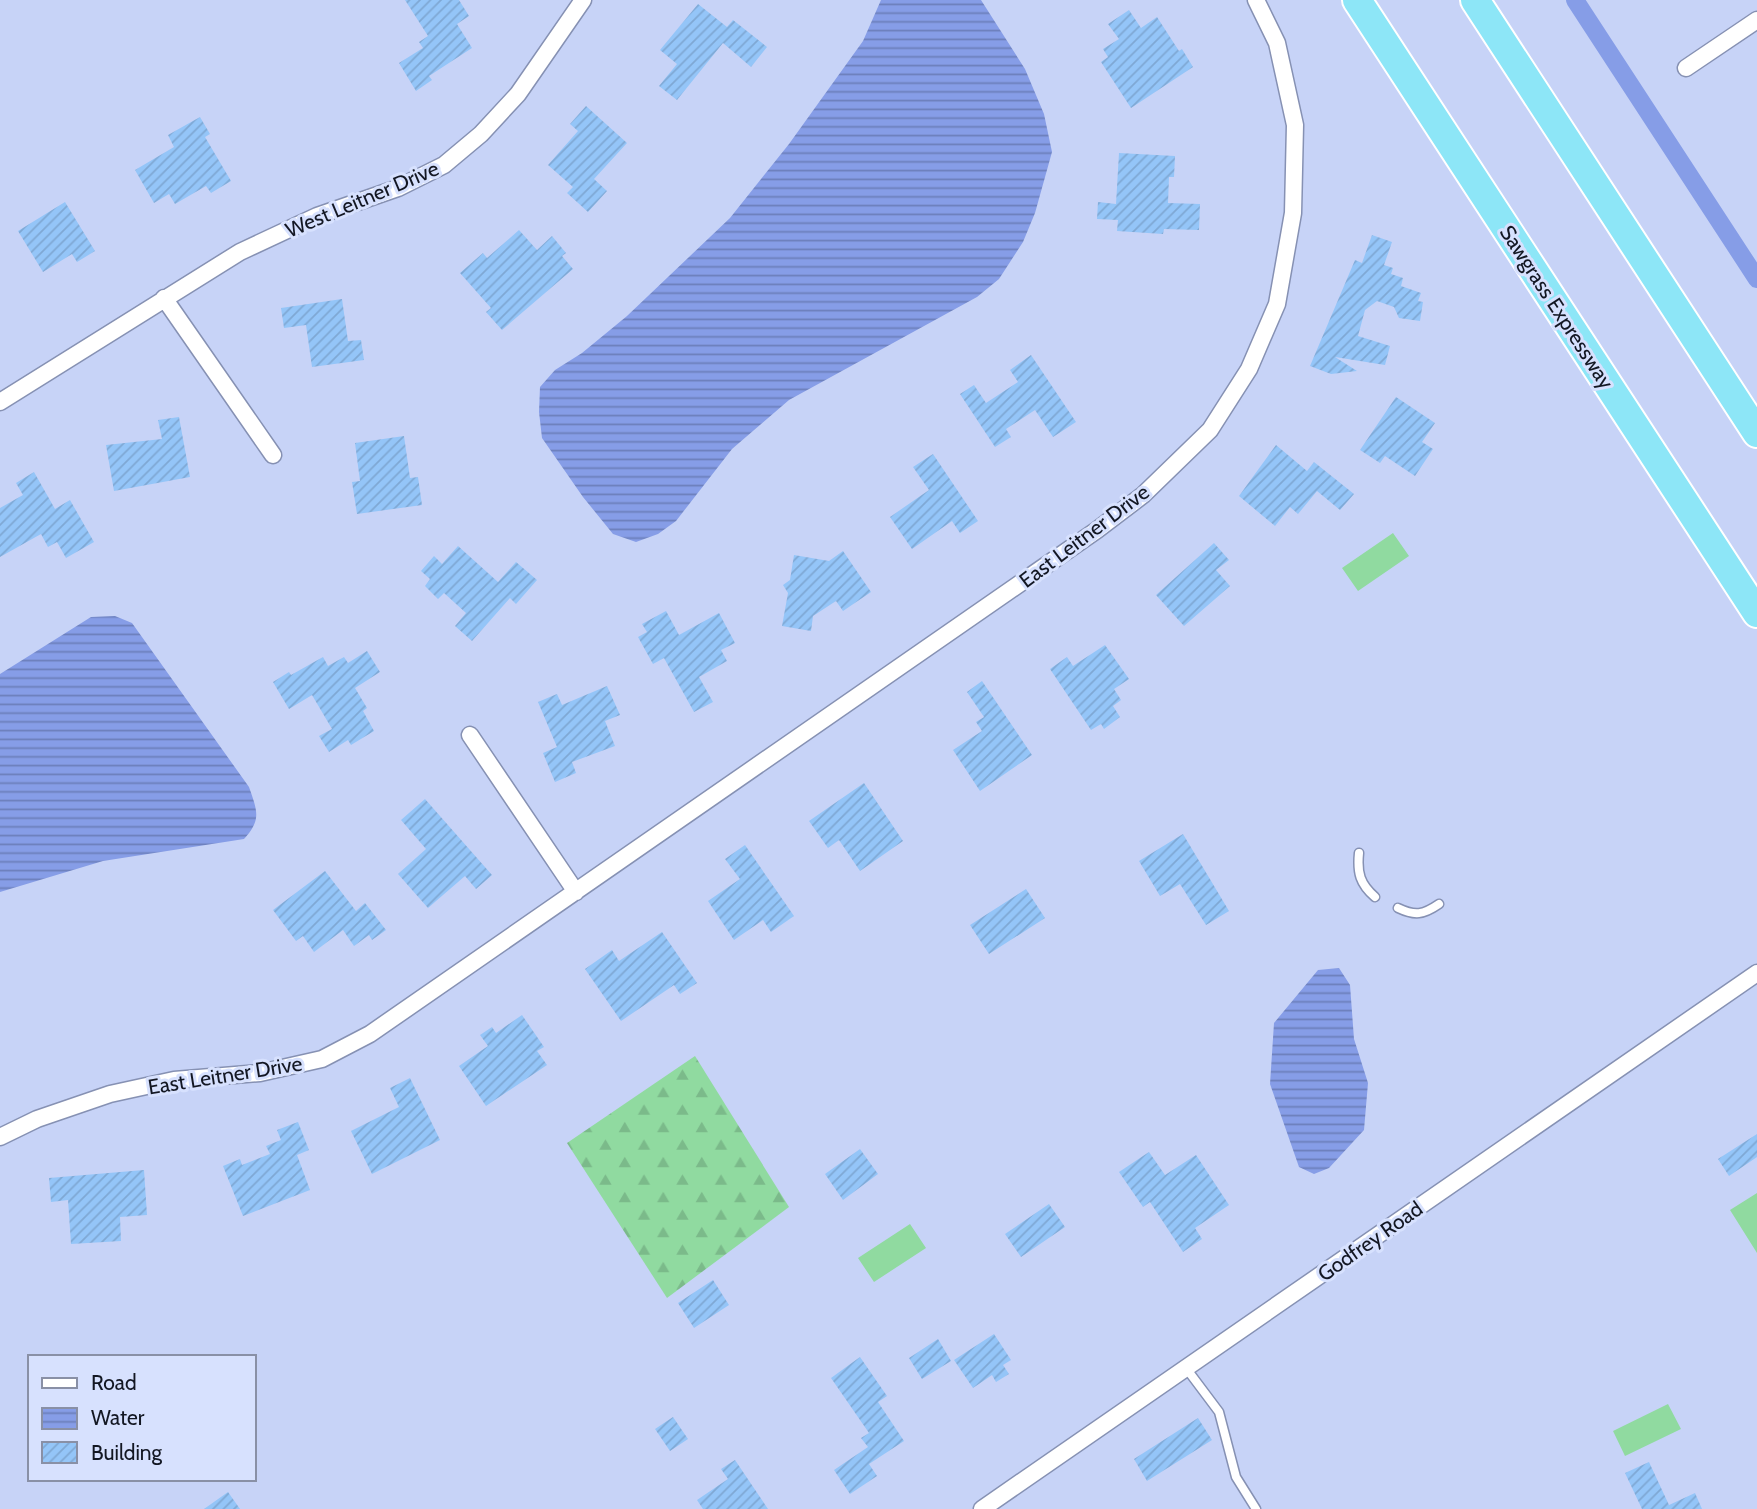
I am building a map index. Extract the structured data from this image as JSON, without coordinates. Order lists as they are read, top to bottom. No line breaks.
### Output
{"streets":{"highway":["Sawgrass Expressway"],"street":["West Leitner Drive","East Leitner Drive","Godfrey Road"]},"legend":["Road","Water","Building"]}
